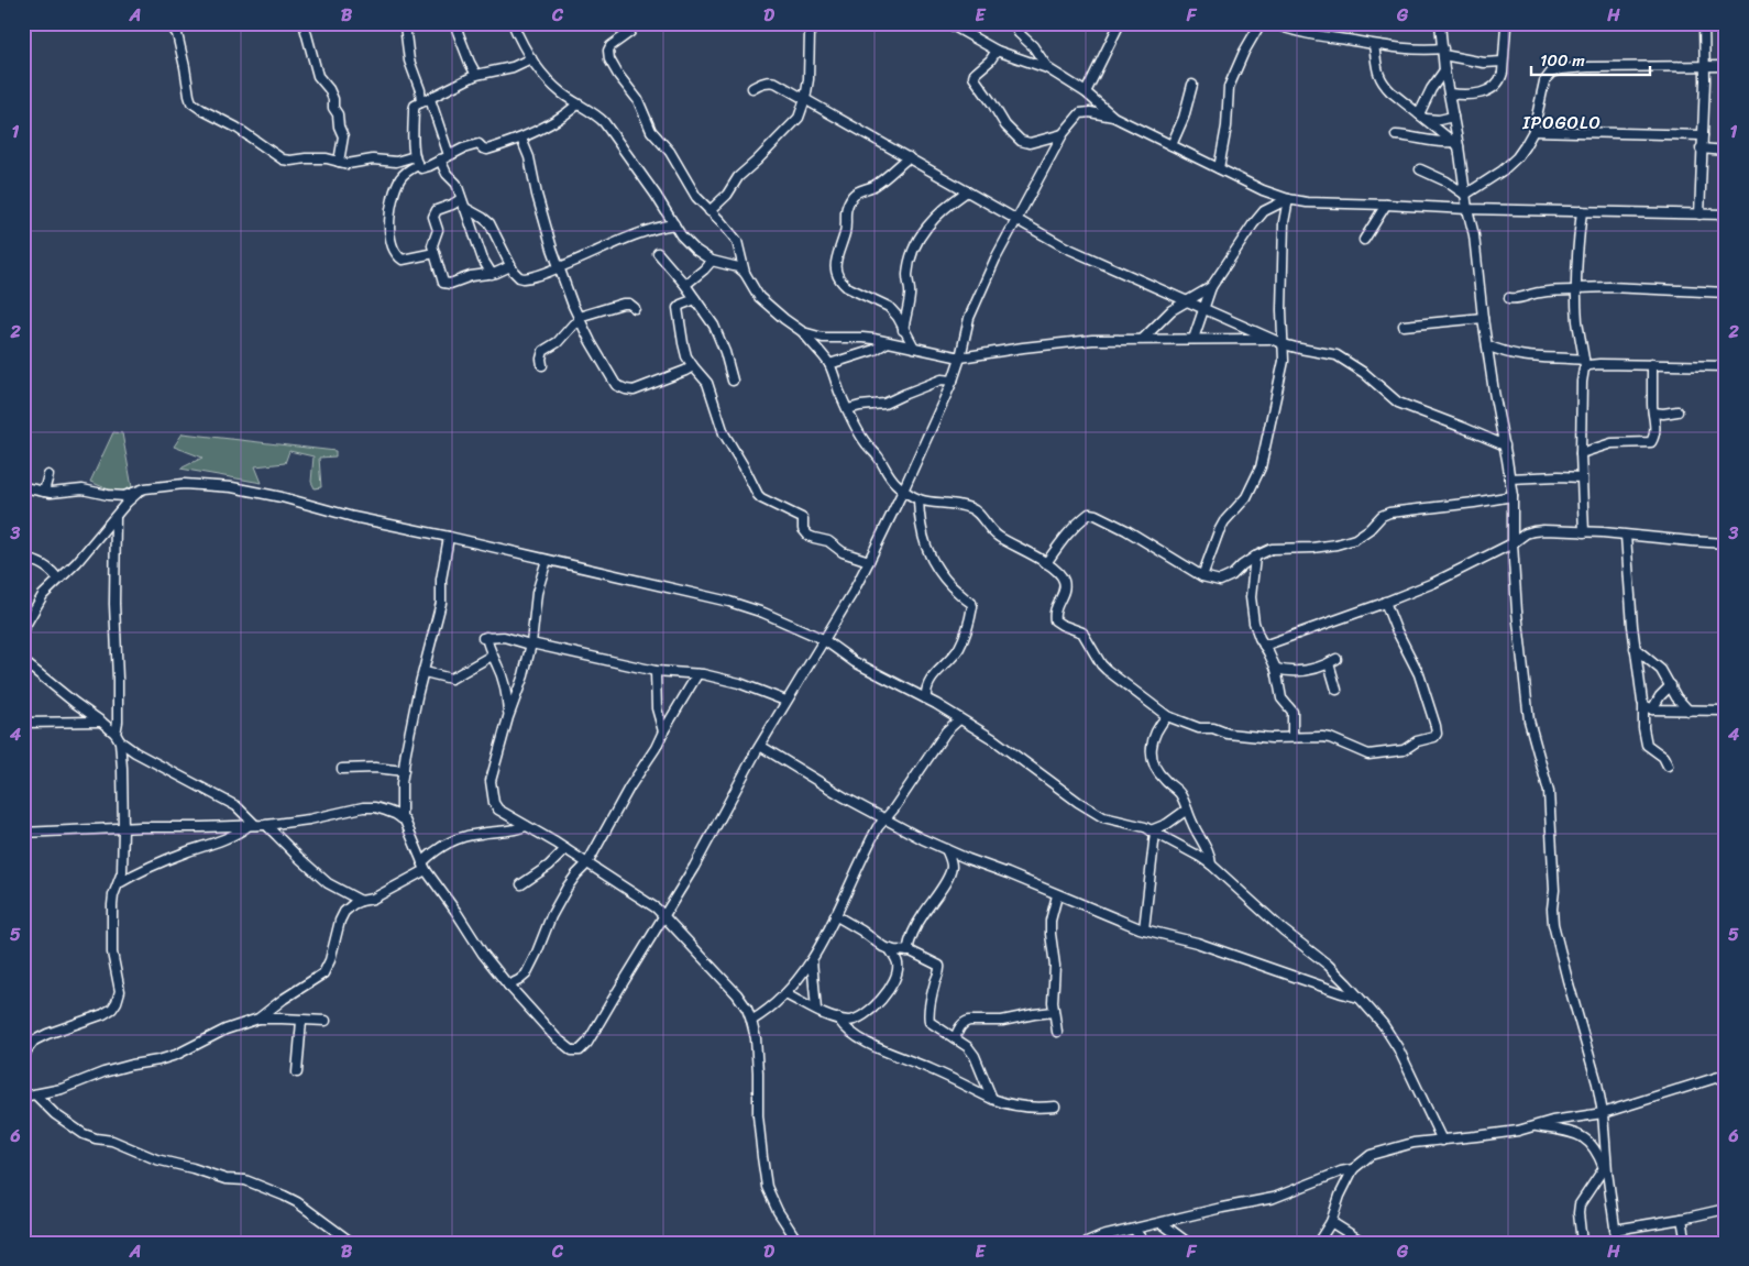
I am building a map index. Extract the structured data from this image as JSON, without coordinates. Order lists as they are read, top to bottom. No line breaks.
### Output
{"districts":["IPOGOLO"],"scale_bar":"100 m","grid":{"columns":["A","B","C","D","E","F","G","H"],"rows":["1","2","3","4","5","6"]}}
